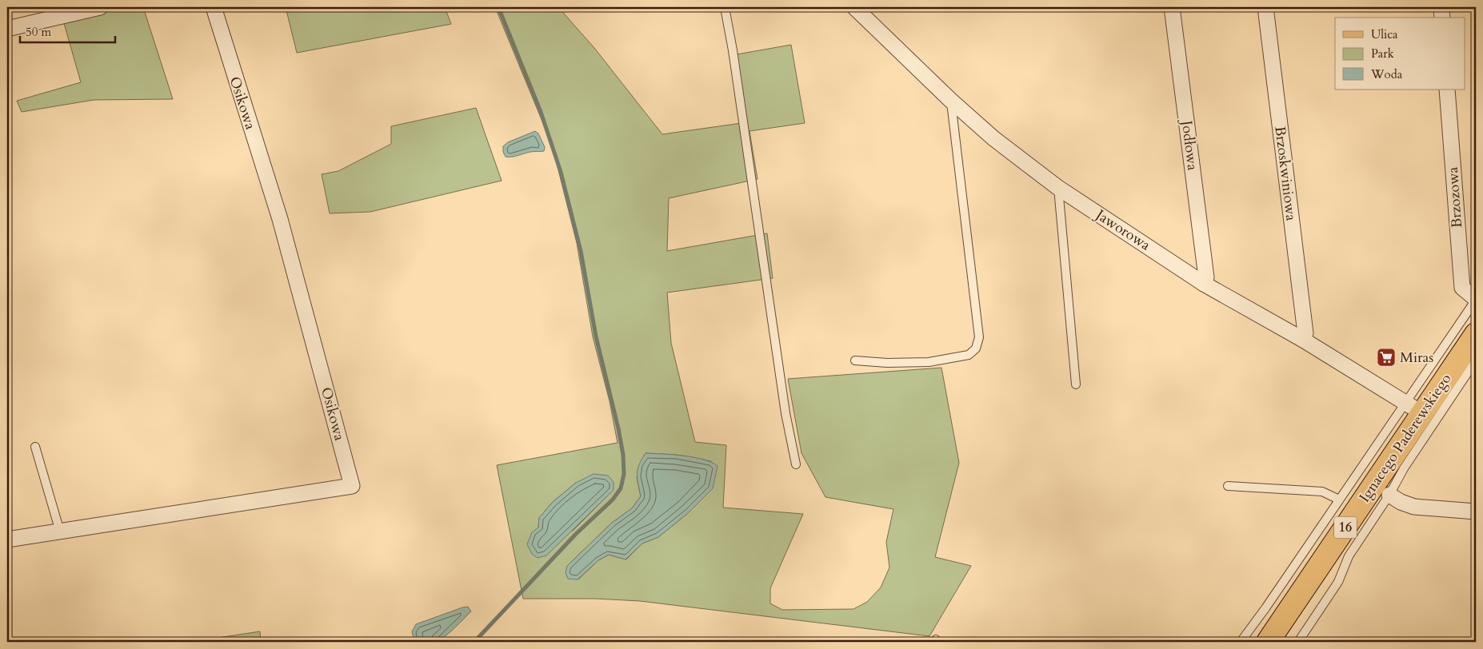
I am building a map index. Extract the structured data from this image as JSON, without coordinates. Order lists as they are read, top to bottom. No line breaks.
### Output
{"streets":{"main road":["Ignacego Paderewskiego","16"],"street":["Osikowa","Jodłowa","Brzoskwiniowa","Brzozowa","Jaworowa"]},"crossings":[["Jodłowa","Jaworowa"],["Brzoskwiniowa","Jaworowa"],["Jaworowa","Ignacego Paderewskiego"]],"places":{"supermarket":["Miras"]},"legend":["Ulica","Park","Woda"],"scale_bar":"50 m"}
